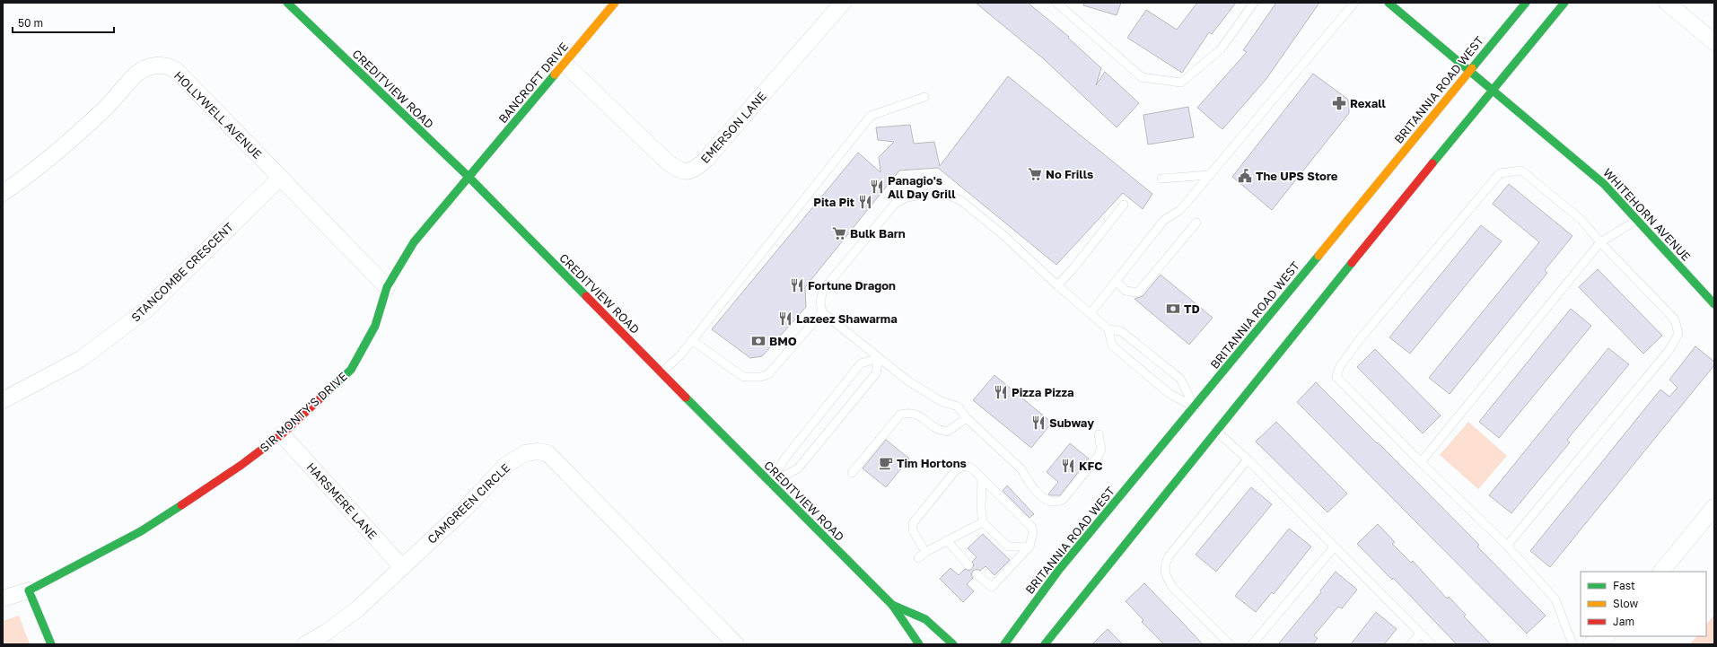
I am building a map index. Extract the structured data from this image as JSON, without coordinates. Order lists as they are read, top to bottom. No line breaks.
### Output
{"streets":{"main road":["BANCROFT DRIVE","CREDITVIEW ROAD","BRITANNIA ROAD WEST","WHITEHORN AVENUE","SIR MONTY'S DRIVE"],"street":["HOLLYWELL AVENUE","EMERSON LANE","STANCOMBE CRESCENT","HARSMERE LANE","CAMGREEN CIRCLE"]},"crossings":[["BANCROFT DRIVE","CREDITVIEW ROAD"],["BANCROFT DRIVE","EMERSON LANE"],["BANCROFT DRIVE","SIR MONTY'S DRIVE"],["CREDITVIEW ROAD","SIR MONTY'S DRIVE"],["BRITANNIA ROAD WEST","WHITEHORN AVENUE"],["HOLLYWELL AVENUE","STANCOMBE CRESCENT"],["HOLLYWELL AVENUE","SIR MONTY'S DRIVE"],["SIR MONTY'S DRIVE","HARSMERE LANE"],["HARSMERE LANE","CAMGREEN CIRCLE"]],"places":{"pharmacy":["Rexall"],"supermarket":["No Frills","Bulk Barn"],"public building":["The UPS Store"],"restaurant":["Panagio's All Day Grill","Pita Pit","Fortune Dragon","Lazeez Shawarma","Pizza Pizza","Subway","KFC"],"bank":["TD","BMO"],"cafe":["Tim Hortons"]},"legend":["Fast","Slow","Jam"],"scale_bar":"50 m"}
